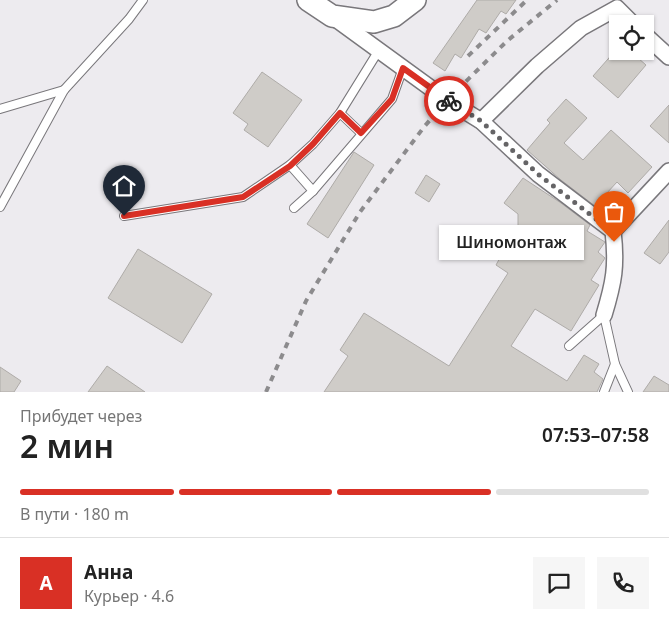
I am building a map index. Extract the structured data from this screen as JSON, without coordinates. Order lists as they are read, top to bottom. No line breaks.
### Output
{"places":["Шиномонтаж"],"page":{"bubble":"Шиномонтаж","heading":["2 мин","Прибудет через","07:53–07:58"],"panel":["Анна","Курьер · 4.6"],"bar":"В пути · 180 m","round":"А"}}
